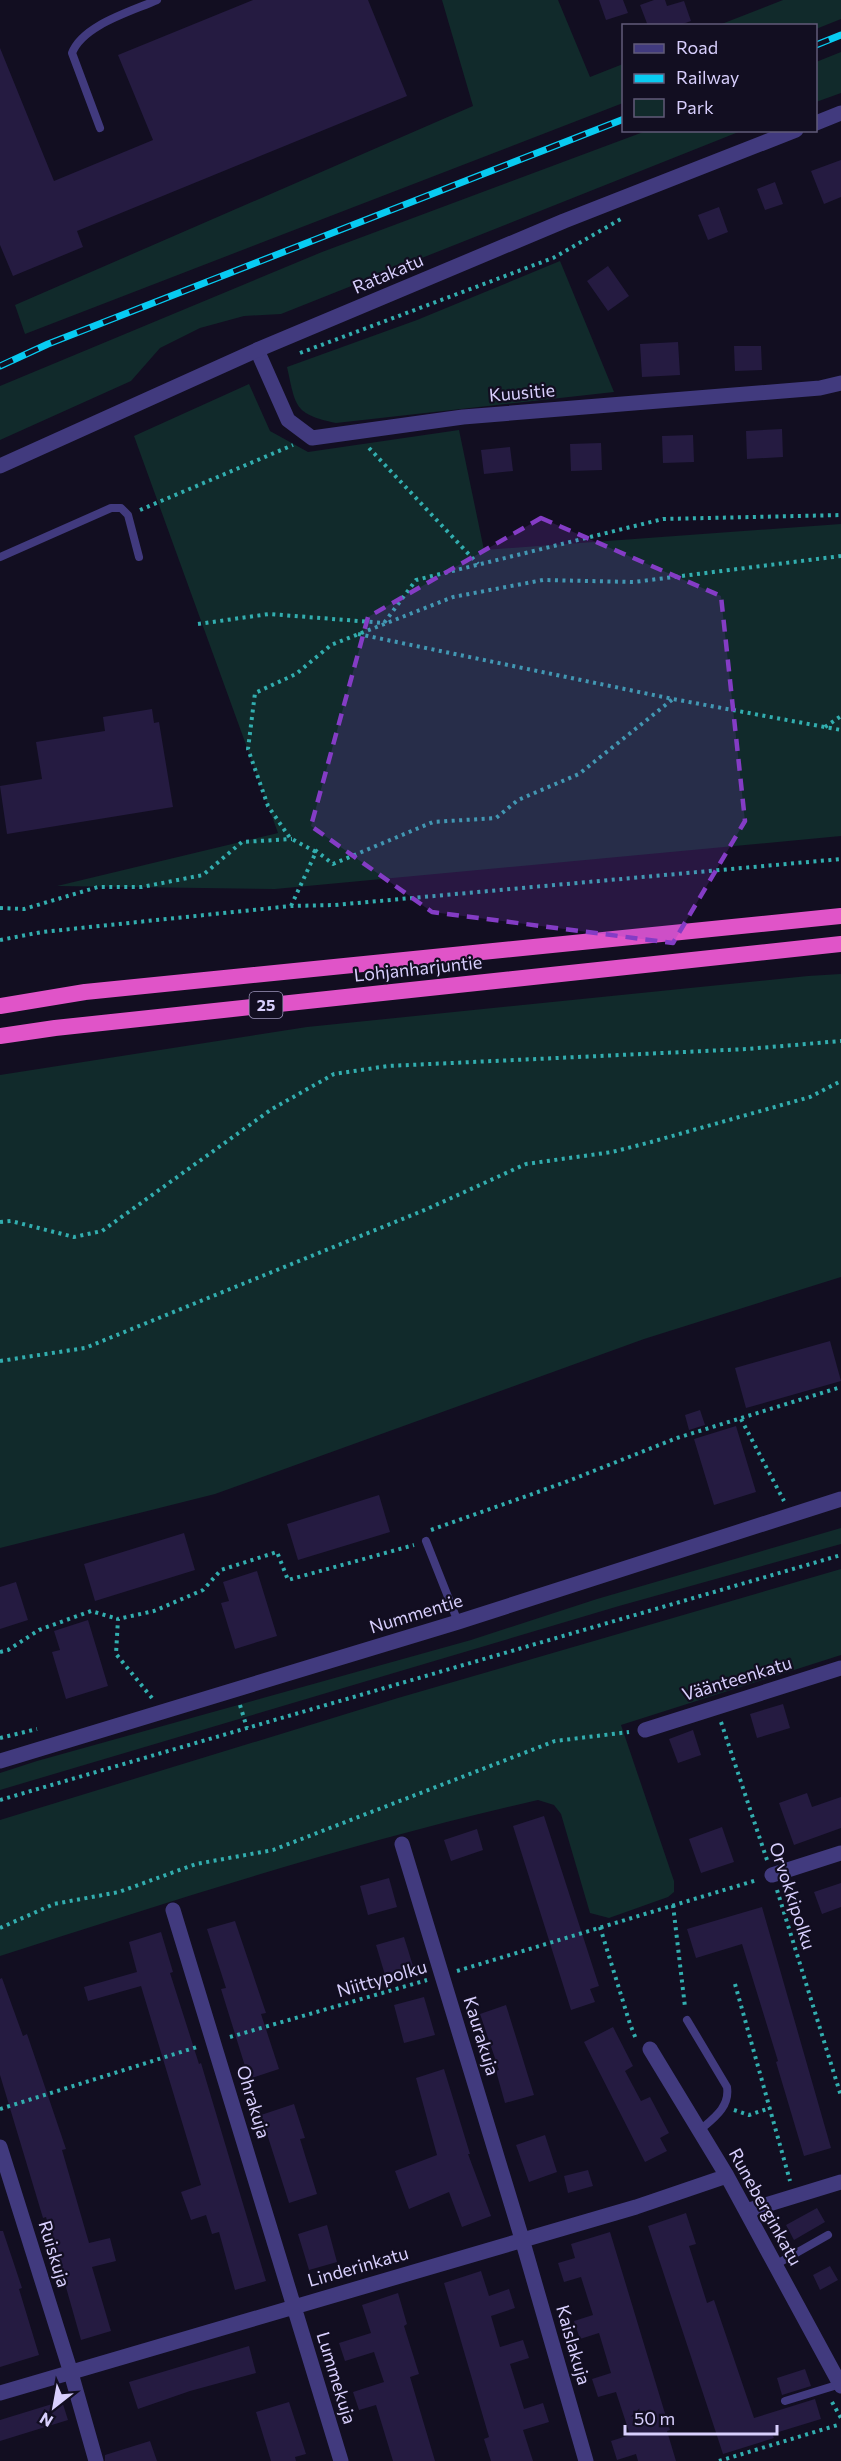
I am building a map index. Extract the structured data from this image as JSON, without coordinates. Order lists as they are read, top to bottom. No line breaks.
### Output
{"streets":{"highway":["Lohjanharjuntie","25"],"street":["Ratakatu","Kuusitie","Nummentie","Väänteenkatu","Kaurakuja","Ohrakuja","Runeberginkatu","Ruiskuja","Linderinkatu","Kaislakuja","Lummekuja"],"path":["Orvokkipolku","Niittypolku"]},"crossings":[["Väänteenkatu","Orvokkipolku"],["Orvokkipolku","Niittypolku"],["Niittypolku","Kaurakuja"],["Niittypolku","Ohrakuja"],["Kaurakuja","Linderinkatu"],["Kaurakuja","Kaislakuja"],["Ohrakuja","Linderinkatu"],["Ohrakuja","Lummekuja"],["Runeberginkatu","Linderinkatu"],["Ruiskuja","Linderinkatu"],["Linderinkatu","Kaislakuja"],["Linderinkatu","Lummekuja"]],"legend":["Road","Railway","Park"],"scale_bar":"50 m","north":"bottom left"}
